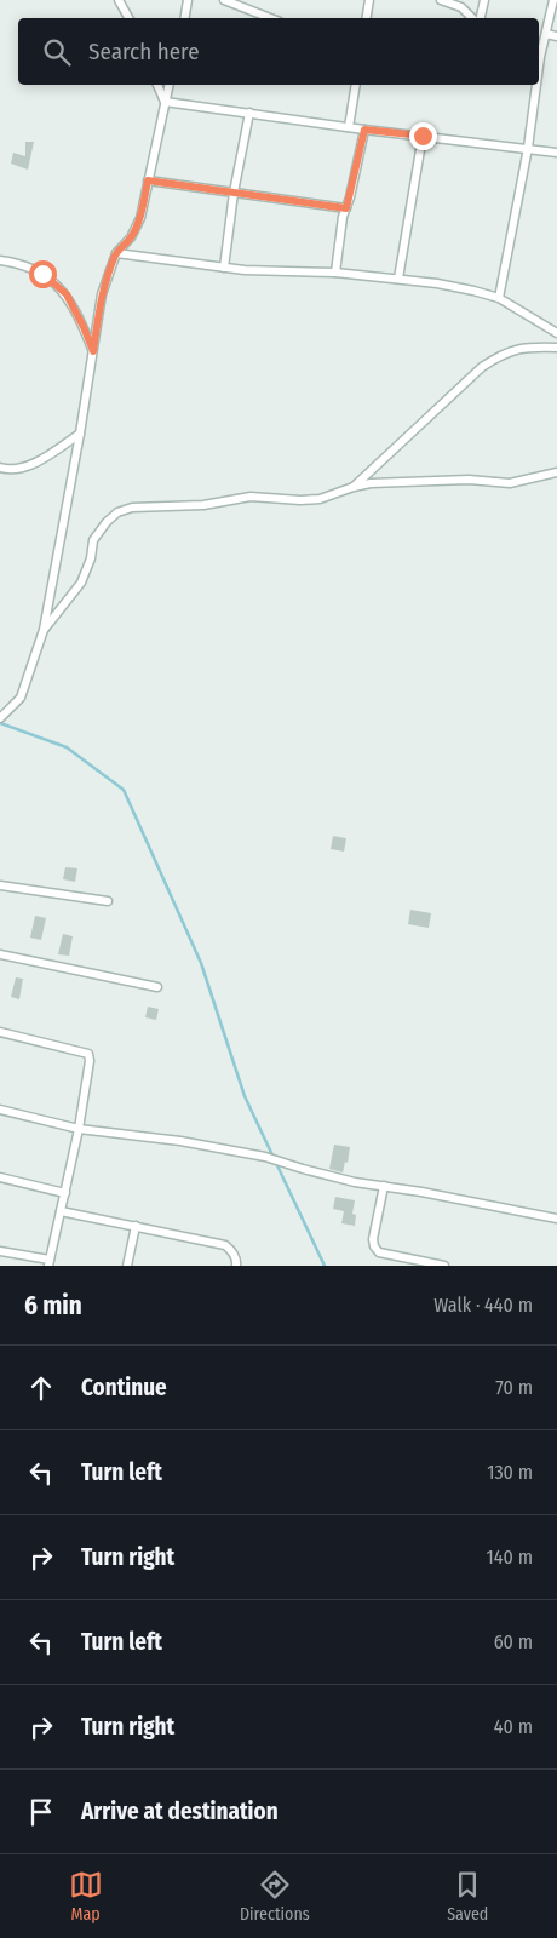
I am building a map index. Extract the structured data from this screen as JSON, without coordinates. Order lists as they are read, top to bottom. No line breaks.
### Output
{"page":{"search":"Search here","heading":["6 min","Walk · 440 m"],"list":[["Continue","70 m"],["Turn left","130 m"],["Turn right","140 m"],["Turn left","60 m"],["Turn right","40 m"],"Arrive at destination"],"nav":["Map","Directions","Saved"]}}
